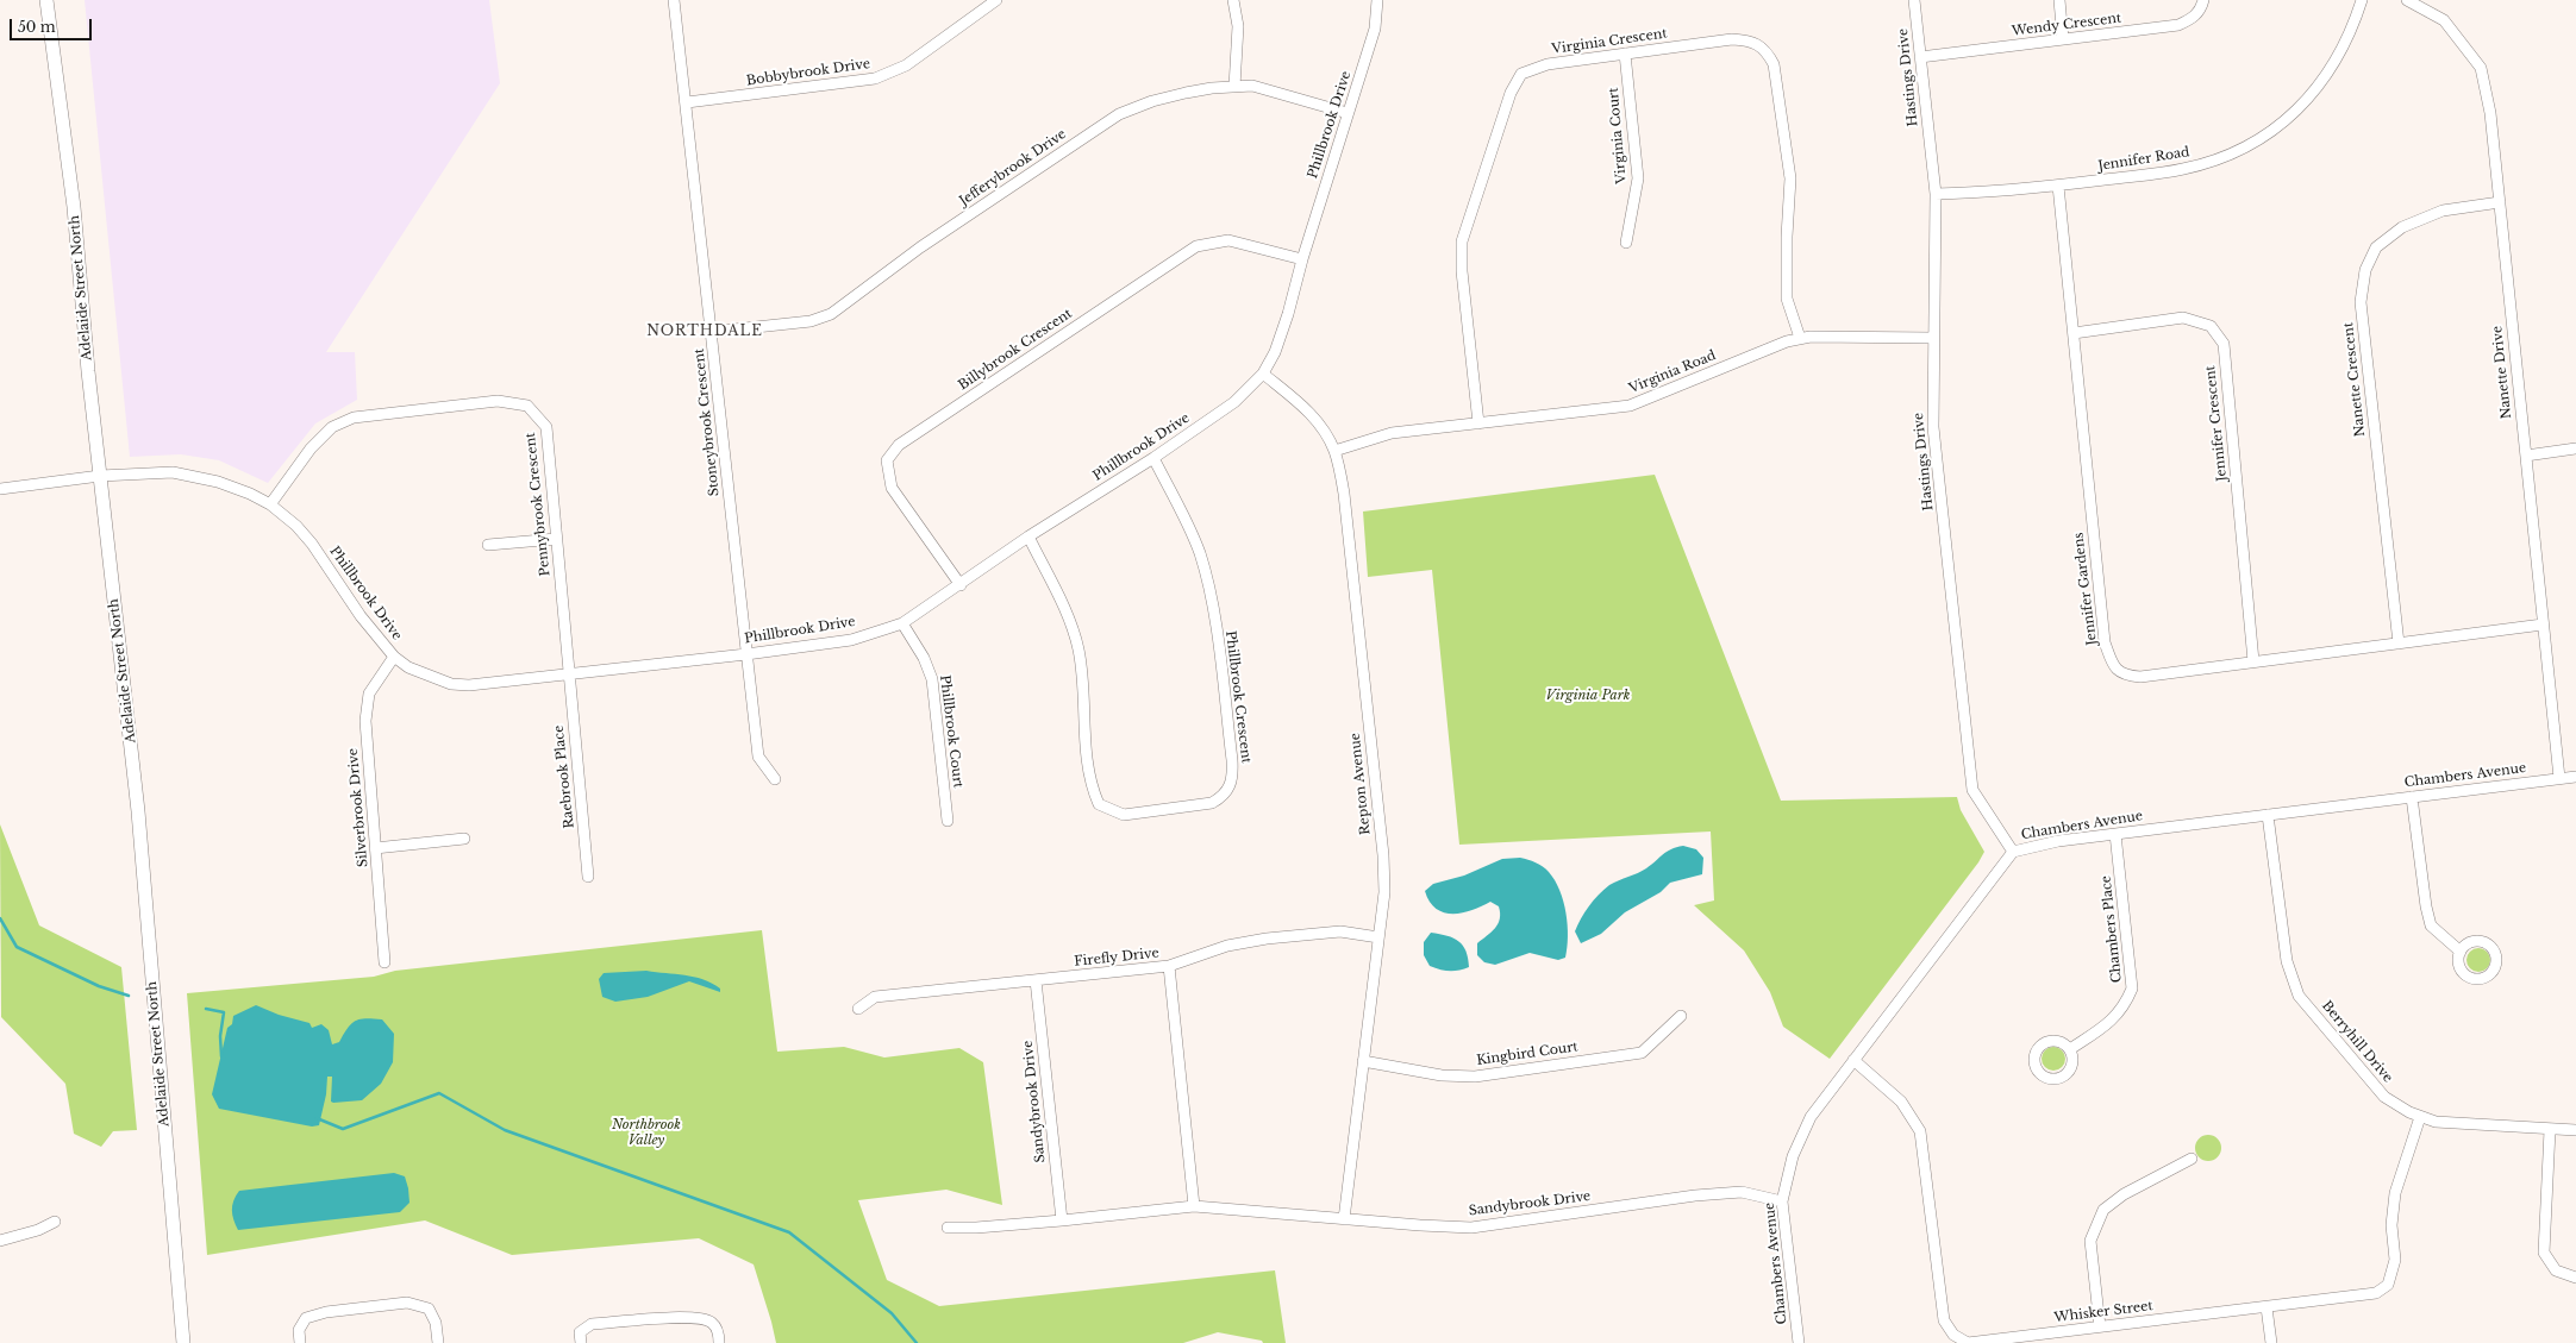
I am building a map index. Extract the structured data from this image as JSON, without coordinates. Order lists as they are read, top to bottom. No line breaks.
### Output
{"streets":{"main road":["Adelaide Street North"],"street":["Wendy Crescent","Virginia Crescent","Bobbybrook Drive","Hastings Drive","Phillbrook Drive","Virginia Court","Jennifer Road","Jefferybrook Drive","Billybrook Crescent","Virginia Road","Nanette Drive","Nanette Crescent","Stoneybrook Crescent","Jennifer Crescent","Pennybrook Crescent","Jennifer Gardens","Phillbrook Crescent","Phillbrook Court","Chambers Avenue","Raebrook Place","Repton Avenue","Silverbrook Drive","Chambers Place","Firefly Drive","Berryhill Drive","Kingbird Court","Sandybrook Drive","Whisker Street"]},"crossings":[["Wendy Crescent","Hastings Drive"],["Virginia Crescent","Virginia Court"],["Virginia Crescent","Virginia Road"],["Bobbybrook Drive","Stoneybrook Crescent"],["Hastings Drive","Jennifer Road"],["Hastings Drive","Virginia Road"],["Hastings Drive","Chambers Avenue"],["Phillbrook Drive","Jefferybrook Drive"],["Phillbrook Drive","Adelaide Street North"],["Phillbrook Drive","Billybrook Crescent"],["Phillbrook Drive","Stoneybrook Crescent"],["Phillbrook Drive","Pennybrook Crescent"],["Phillbrook Drive","Phillbrook Crescent"],["Phillbrook Drive","Phillbrook Court"],["Phillbrook Drive","Raebrook Place"],["Phillbrook Drive","Repton Avenue"],["Phillbrook Drive","Silverbrook Drive"],["Jennifer Road","Jennifer Gardens"],["Jefferybrook Drive","Stoneybrook Crescent"],["Virginia Road","Repton Avenue"],["Nanette Drive","Nanette Crescent"],["Nanette Drive","Jennifer Gardens"],["Nanette Drive","Chambers Avenue"],["Nanette Crescent","Jennifer Gardens"],["Jennifer Crescent","Jennifer Gardens"],["Pennybrook Crescent","Raebrook Place"],["Chambers Avenue","Chambers Place"],["Chambers Avenue","Berryhill Drive"],["Chambers Avenue","Sandybrook Drive"],["Chambers Avenue","Whisker Street"],["Repton Avenue","Firefly Drive"],["Repton Avenue","Kingbird Court"],["Repton Avenue","Sandybrook Drive"],["Firefly Drive","Sandybrook Drive"],["Berryhill Drive","Whisker Street"]],"districts":["NORTHDALE"],"parks":["Virginia Park","Northbrook Valley"],"scale_bar":"50 m"}
